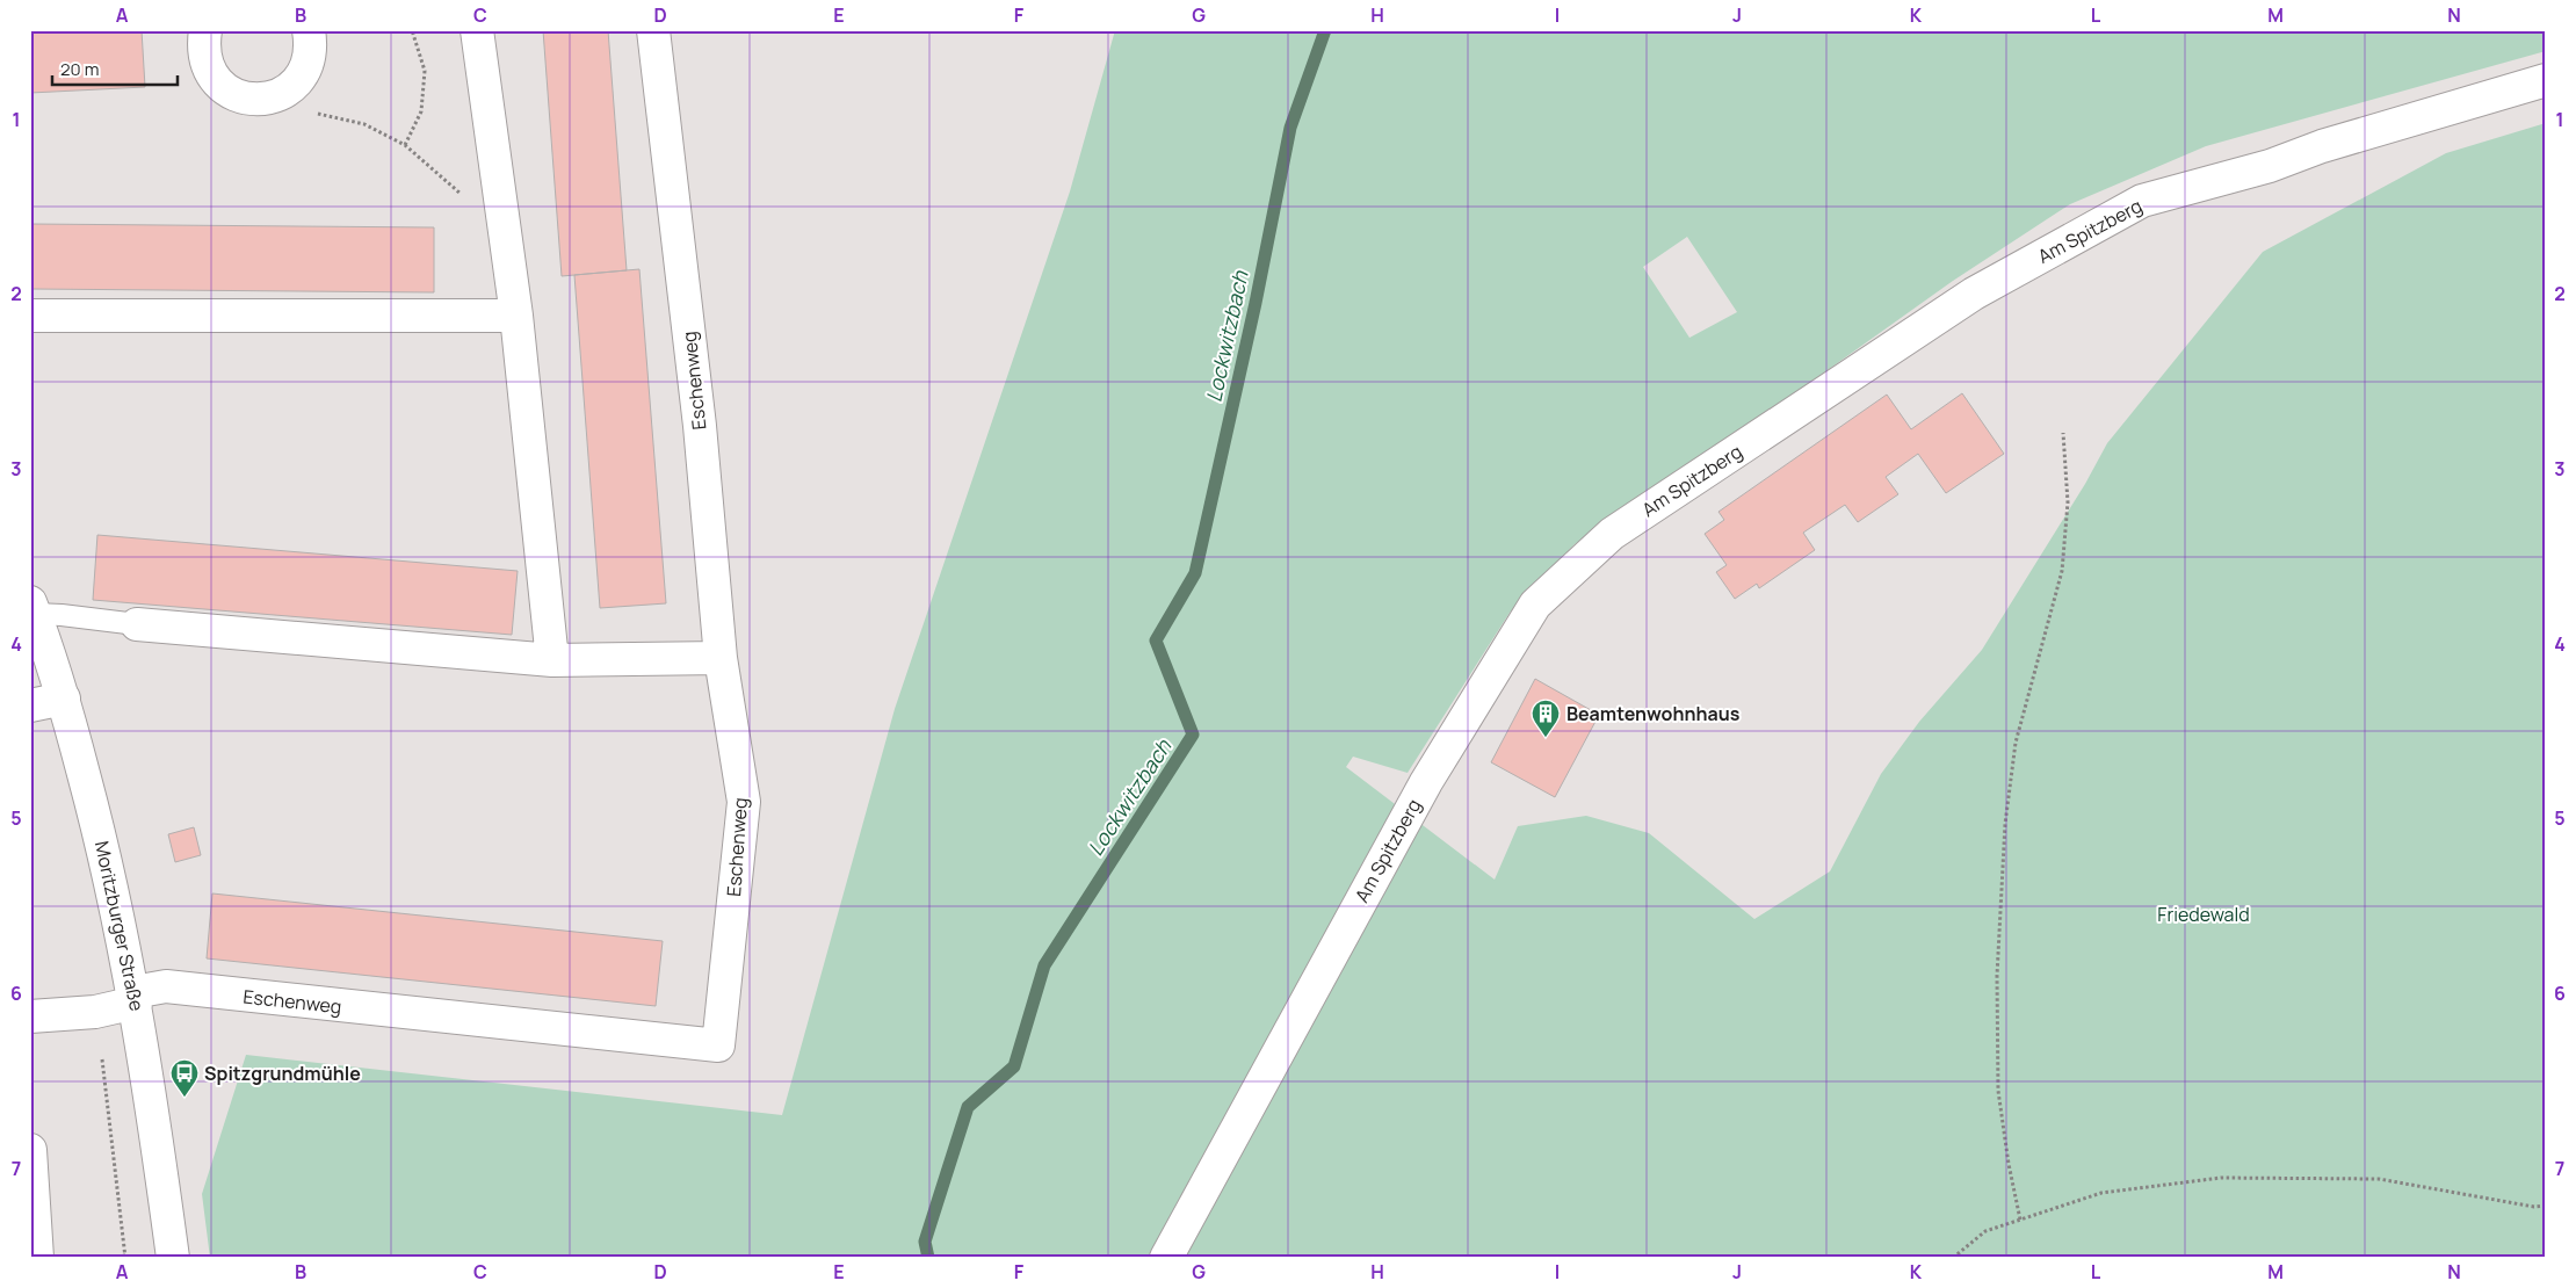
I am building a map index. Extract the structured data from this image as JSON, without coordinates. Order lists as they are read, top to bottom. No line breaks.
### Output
{"streets":{"street":["Am Spitzberg","Eschenweg","Moritzburger Straße"]},"crossings":[["Eschenweg","Moritzburger Straße"]],"water":["Lockwitzbach"],"parks":["Friedewald"],"places":{"building":["Beamtenwohnhaus"],"bus stop":["Spitzgrundmühle"]},"scale_bar":"20 m","grid":{"columns":["A","B","C","D","E","F","G","H","I","J","K","L","M","N"],"rows":["1","2","3","4","5","6","7"]}}
